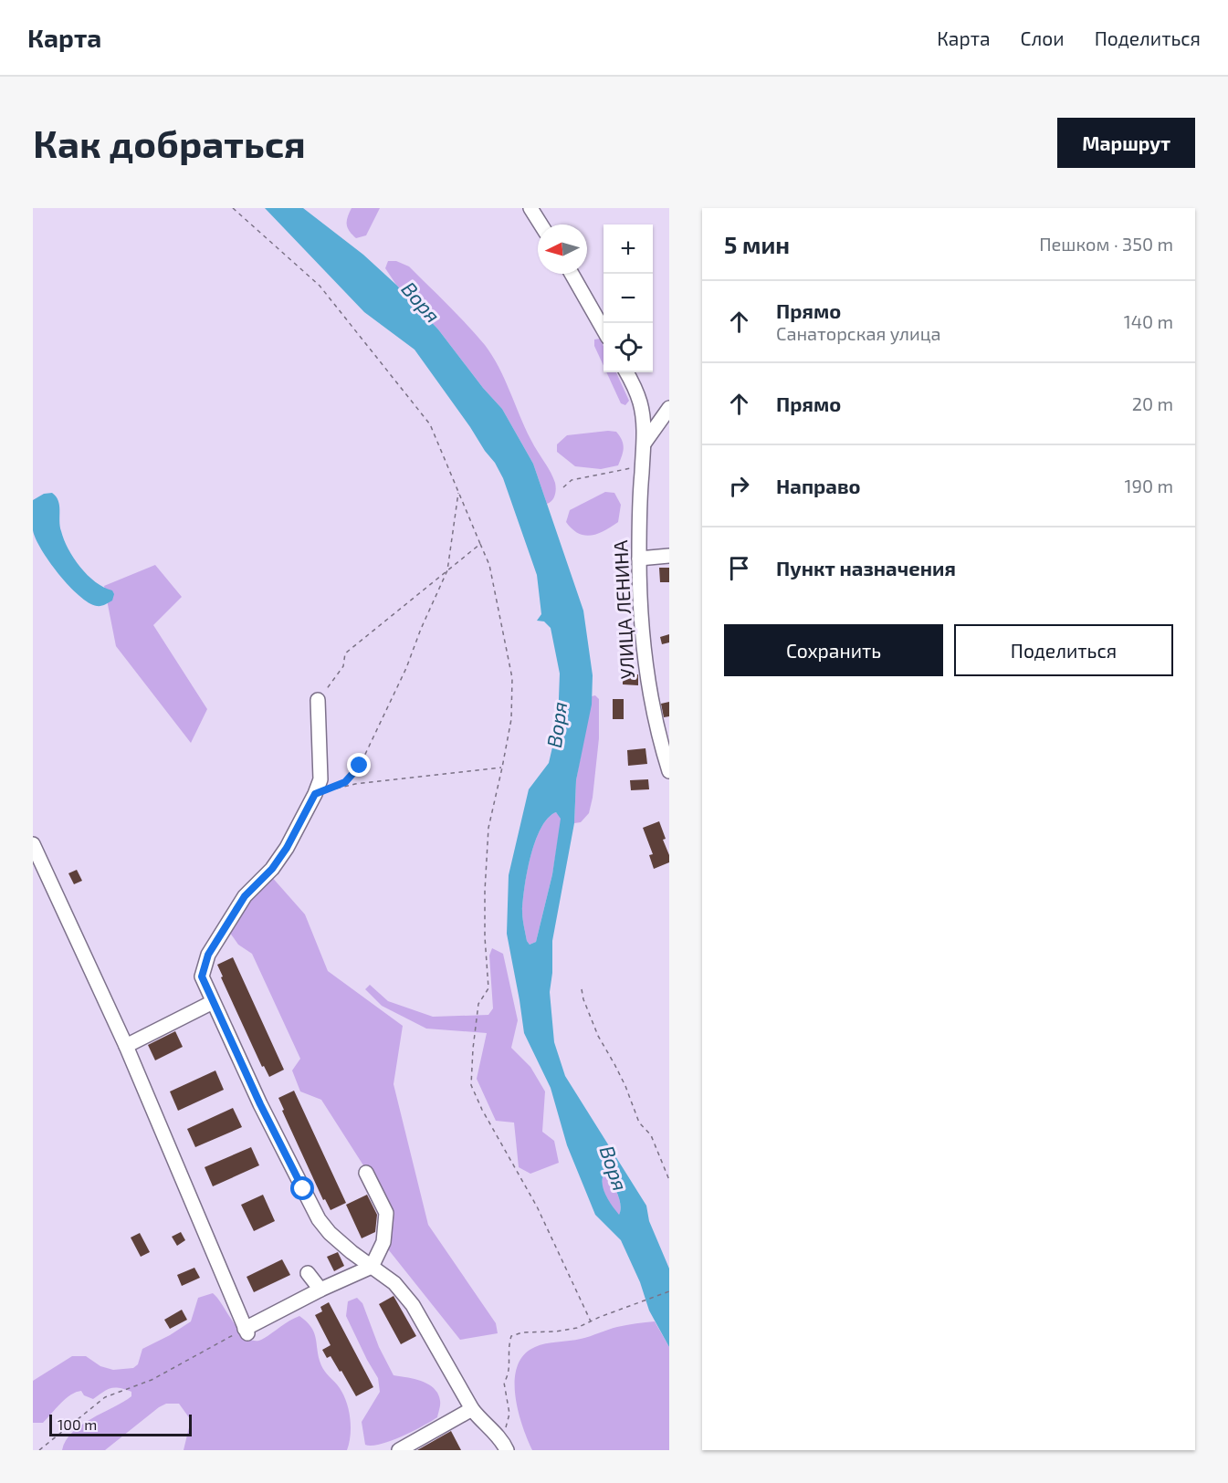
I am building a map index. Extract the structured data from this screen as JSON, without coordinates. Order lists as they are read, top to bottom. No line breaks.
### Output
{"streets":{"street":["УЛИЦА ЛЕНИНА"]},"water":["Воря"],"scale_bar":"100 m","north":"left","page":{"header":"Карта","nav":["Карта","Слои","Поделиться"],"buttons":["Маршрут",["Сохранить","Поделиться"]],"title":"Как добраться","heading":["5 мин","Пешком · 350 m"],"map_buttons":["+","−"],"list":[["Прямо","Санаторская улица","140 m"],["Прямо","20 m"],["Направо","190 m"],"Пункт назначения"],"scale":"100 m"}}
